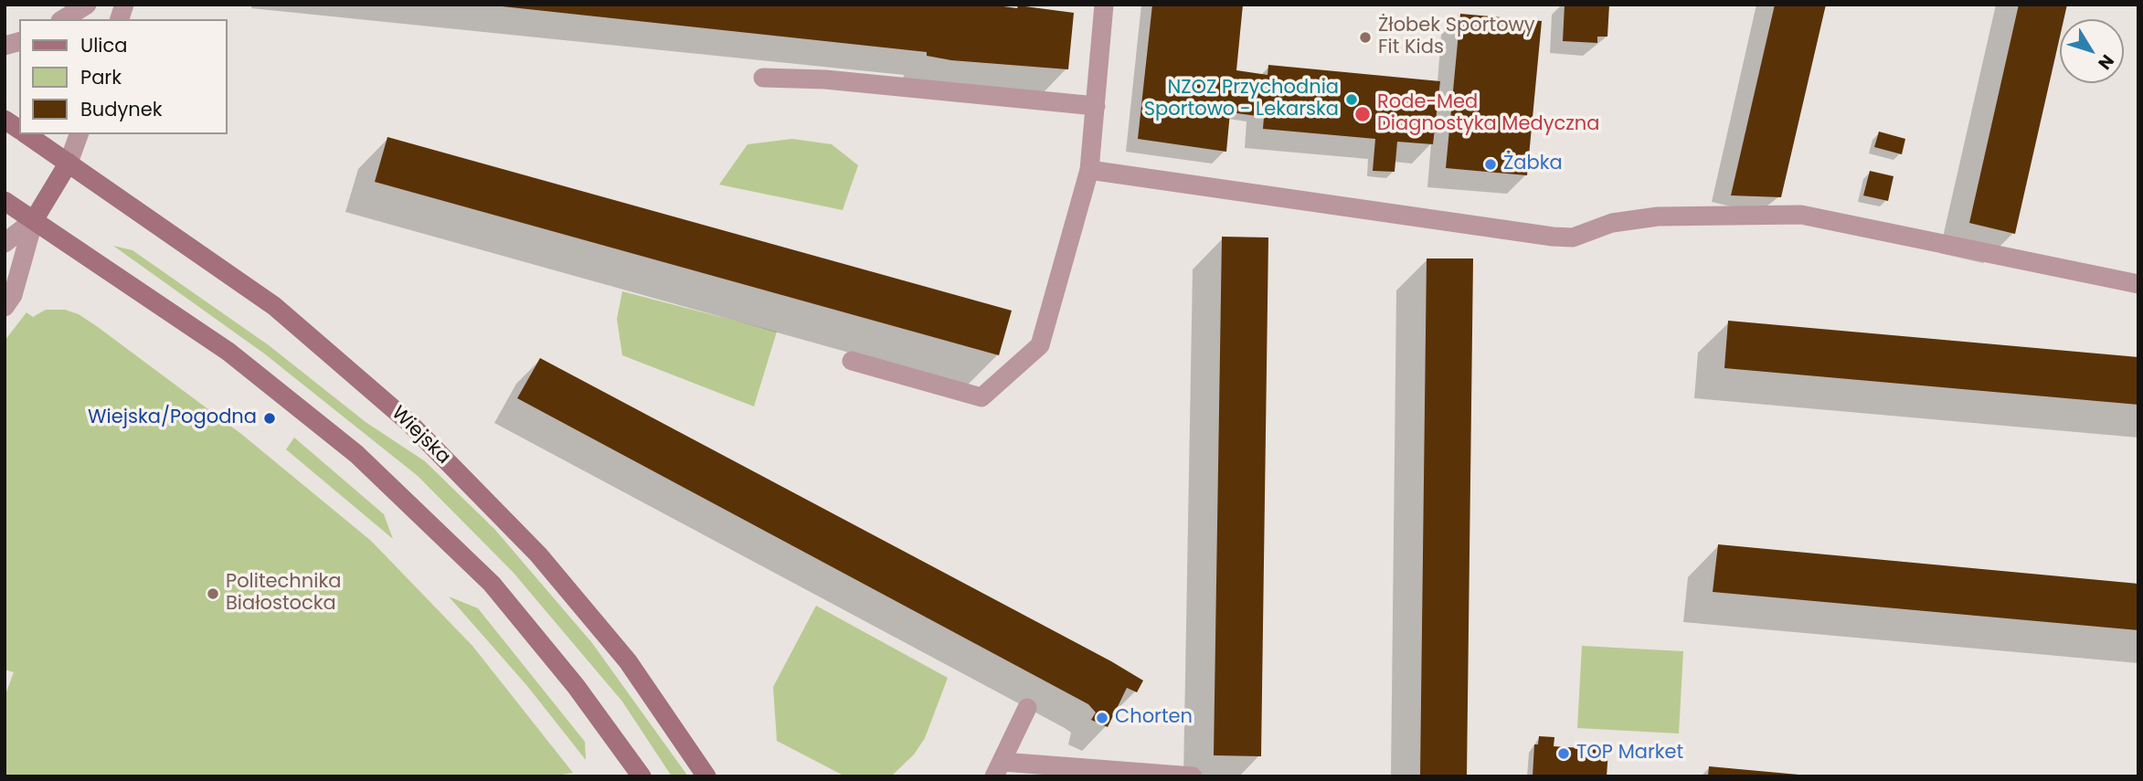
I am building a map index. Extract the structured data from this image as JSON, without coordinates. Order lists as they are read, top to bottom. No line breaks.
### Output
{"streets":{"main road":["Wiejska"]},"places":["Żłobek Sportowy Fit Kids","NZOZ Przychodnia Sportowo - Lekarska","Rode-Med Diagnostyka Medyczna","Żabka","Wiejska/Pogodna","Politechnika Białostocka","Chorten","TOP Market"],"legend":["Ulica","Park","Budynek"],"north":"bottom right"}
